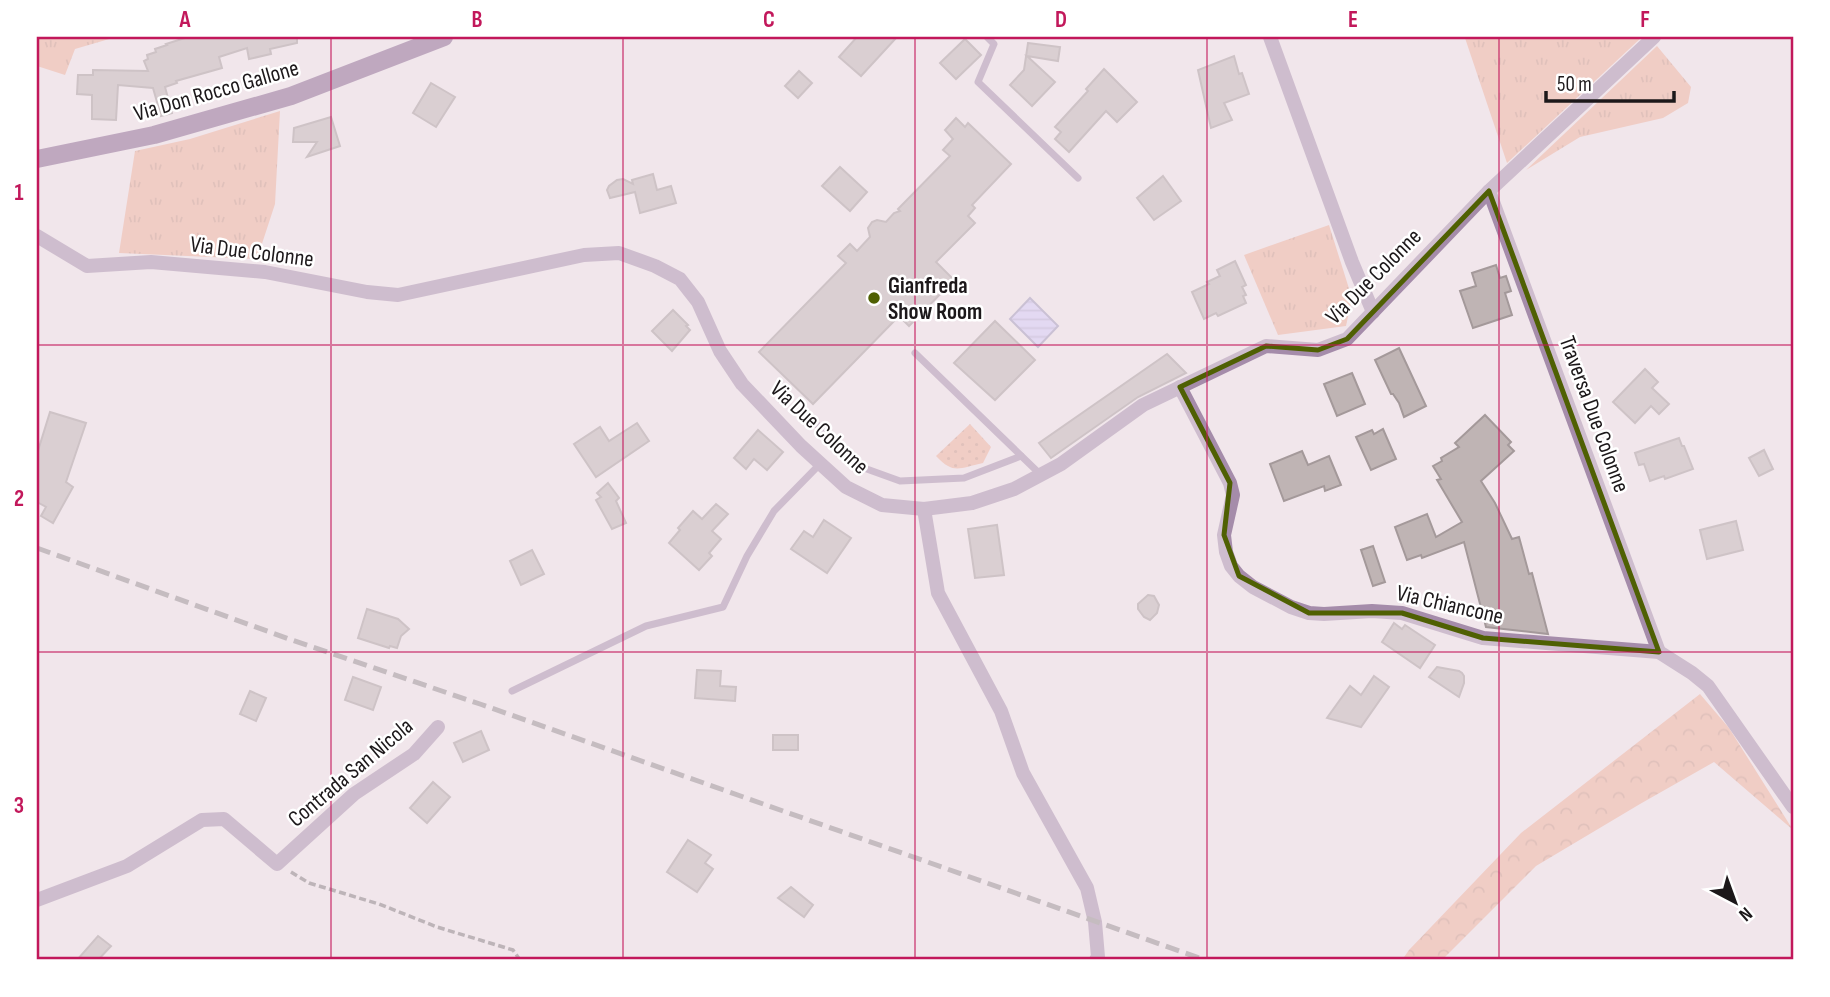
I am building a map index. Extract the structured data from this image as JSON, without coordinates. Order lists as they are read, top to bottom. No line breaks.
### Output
{"streets":{"main road":["Via Don Rocco Gallone"],"street":["Via Due Colonne","Traversa Due Colonne","Via Chiancone","Contrada San Nicola"]},"crossings":[["Via Due Colonne","Traversa Due Colonne"],["Via Due Colonne","Via Chiancone"],["Traversa Due Colonne","Via Chiancone"]],"places":["Gianfreda Show Room"],"scale_bar":"50 m","north":"bottom right","grid":{"columns":["A","B","C","D","E","F"],"rows":["1","2","3"]}}
